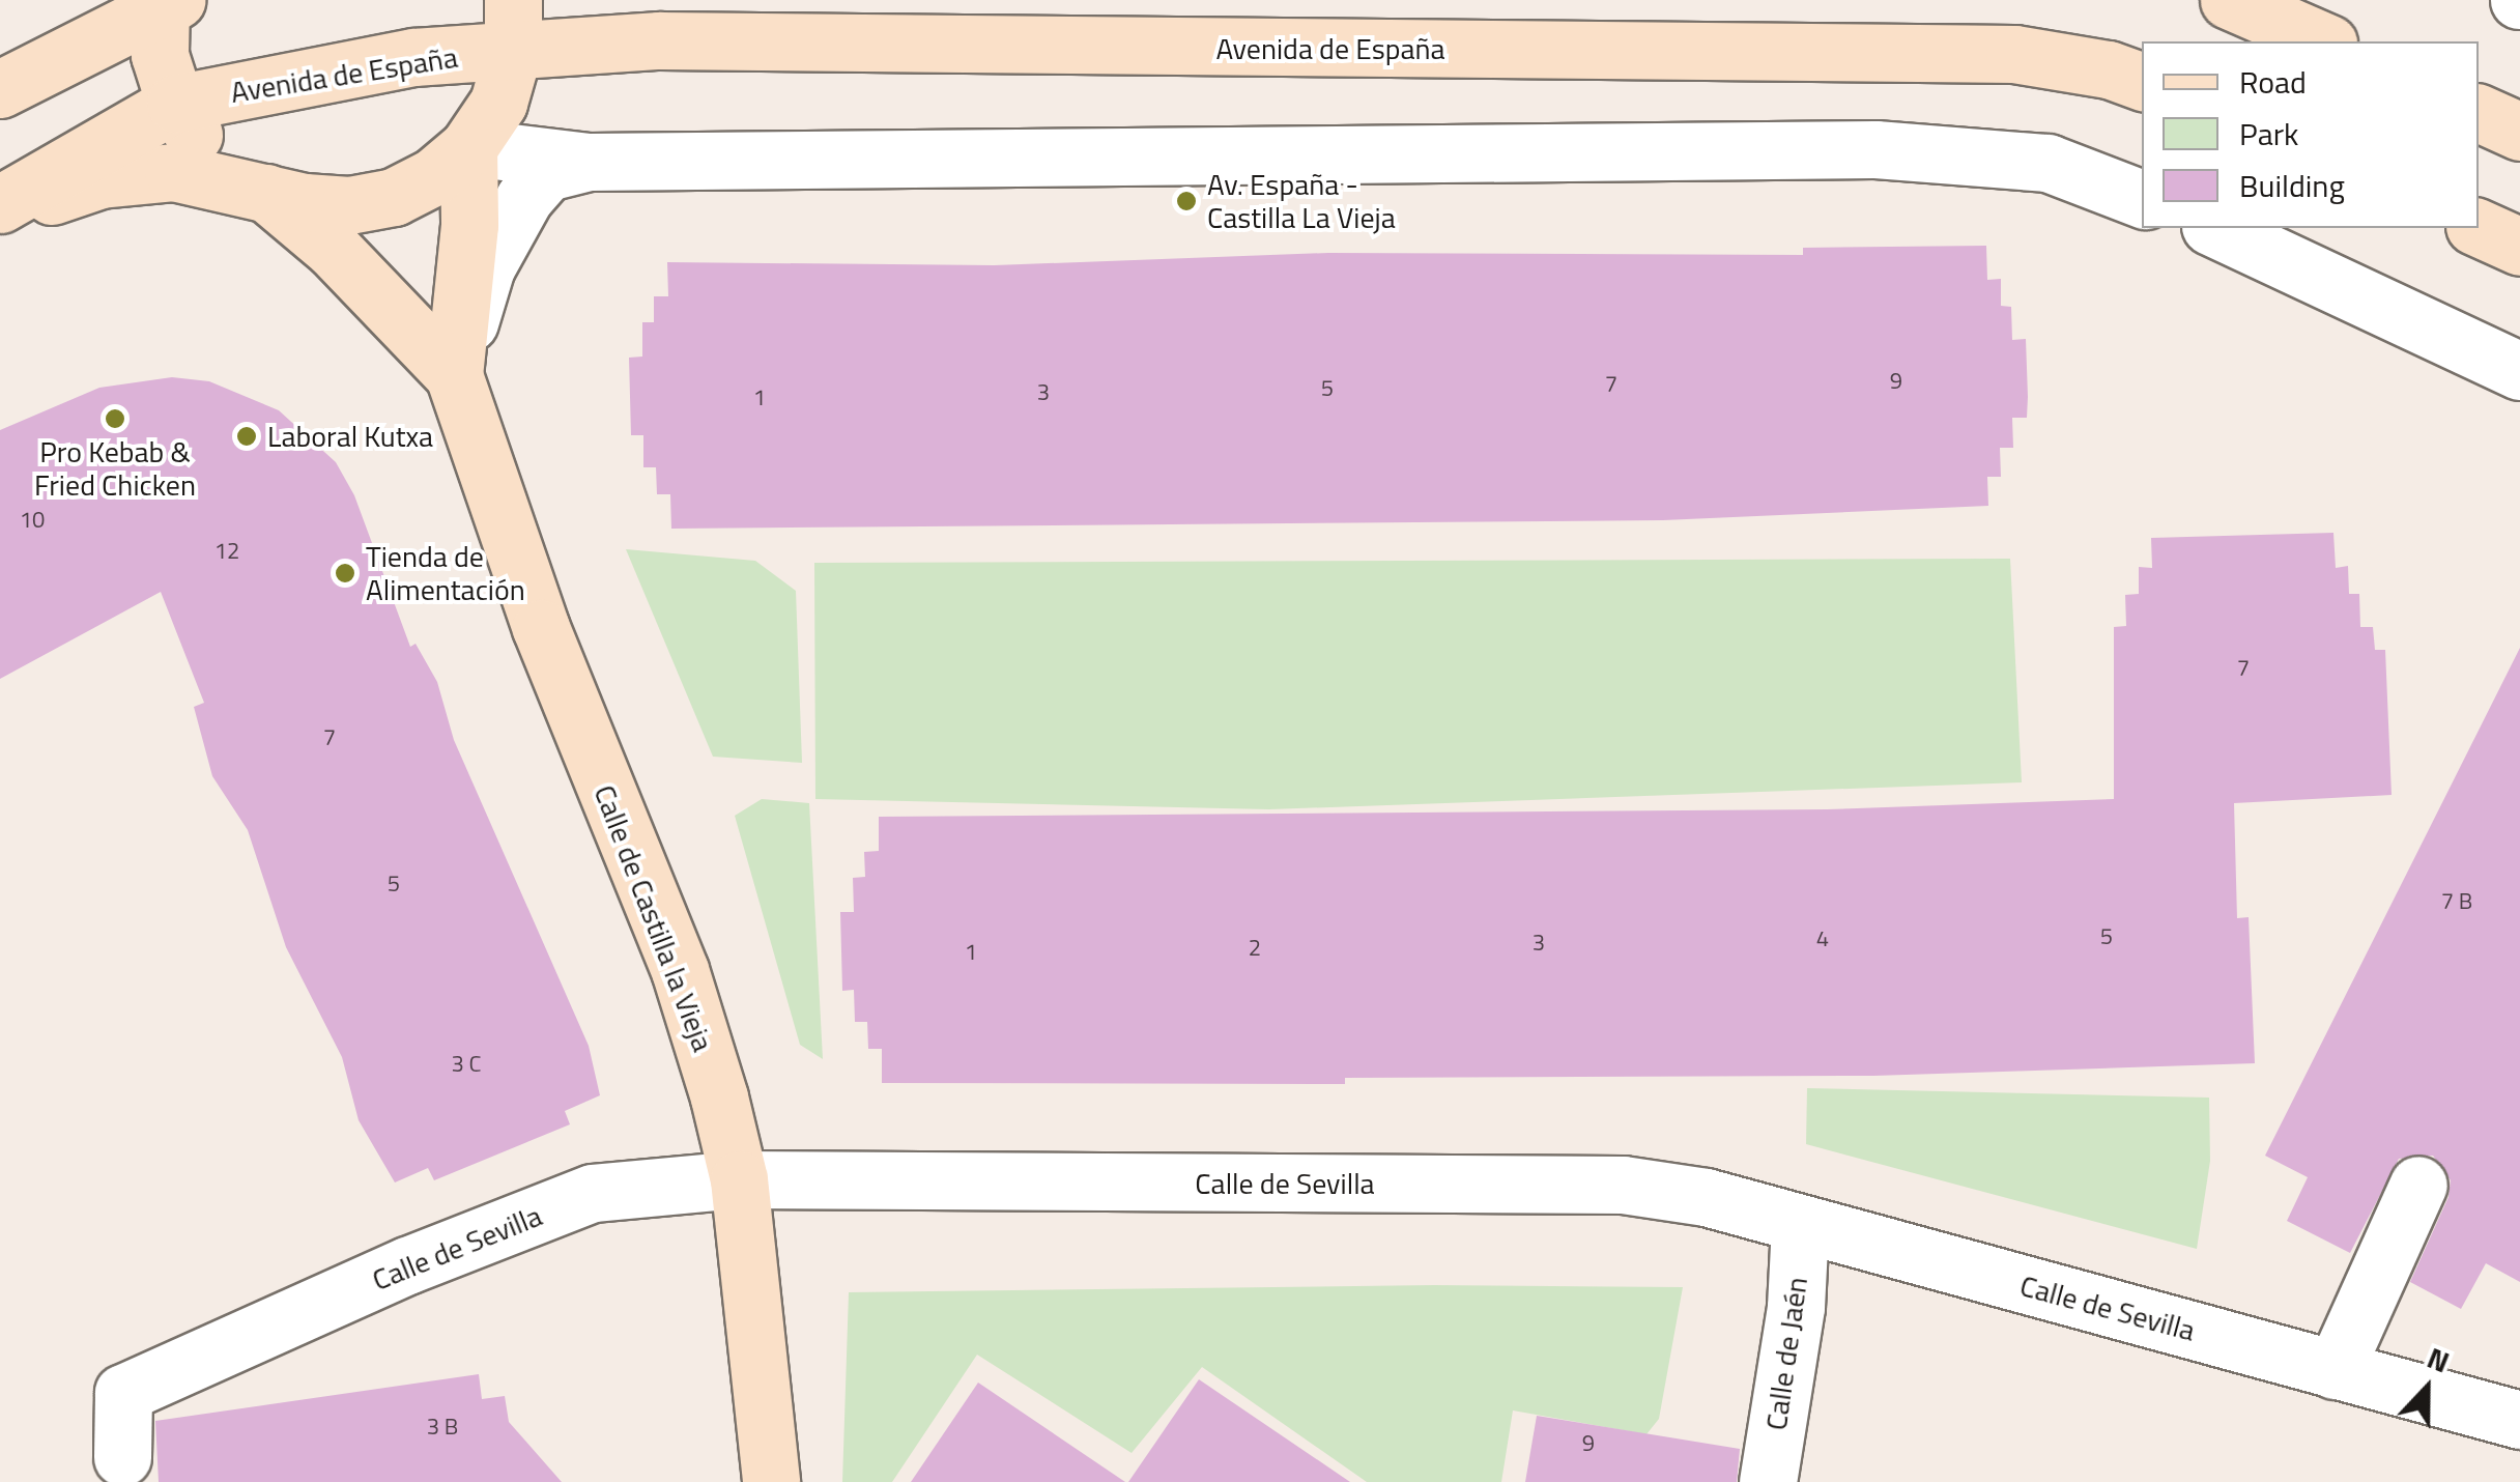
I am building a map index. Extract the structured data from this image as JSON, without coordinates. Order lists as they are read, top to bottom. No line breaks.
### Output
{"streets":{"main road":["Avenida de España","Calle de Castilla la Vieja"],"street":["Calle de Sevilla","Calle de Jaén"]},"crossings":[["Calle de Castilla la Vieja","Calle de Sevilla"],["Calle de Sevilla","Calle de Jaén"]],"places":["Av. España - Castilla La Vieja","Pro Kebab & Fried Chicken","Laboral Kutxa","Tienda de Alimentación"],"house_numbers":["9","7","5","3","1","10","12","7","7","5","7 B","5","4","3","2","1","3 C","3 B","9"],"legend":["Road","Park","Building"],"north":"top"}
